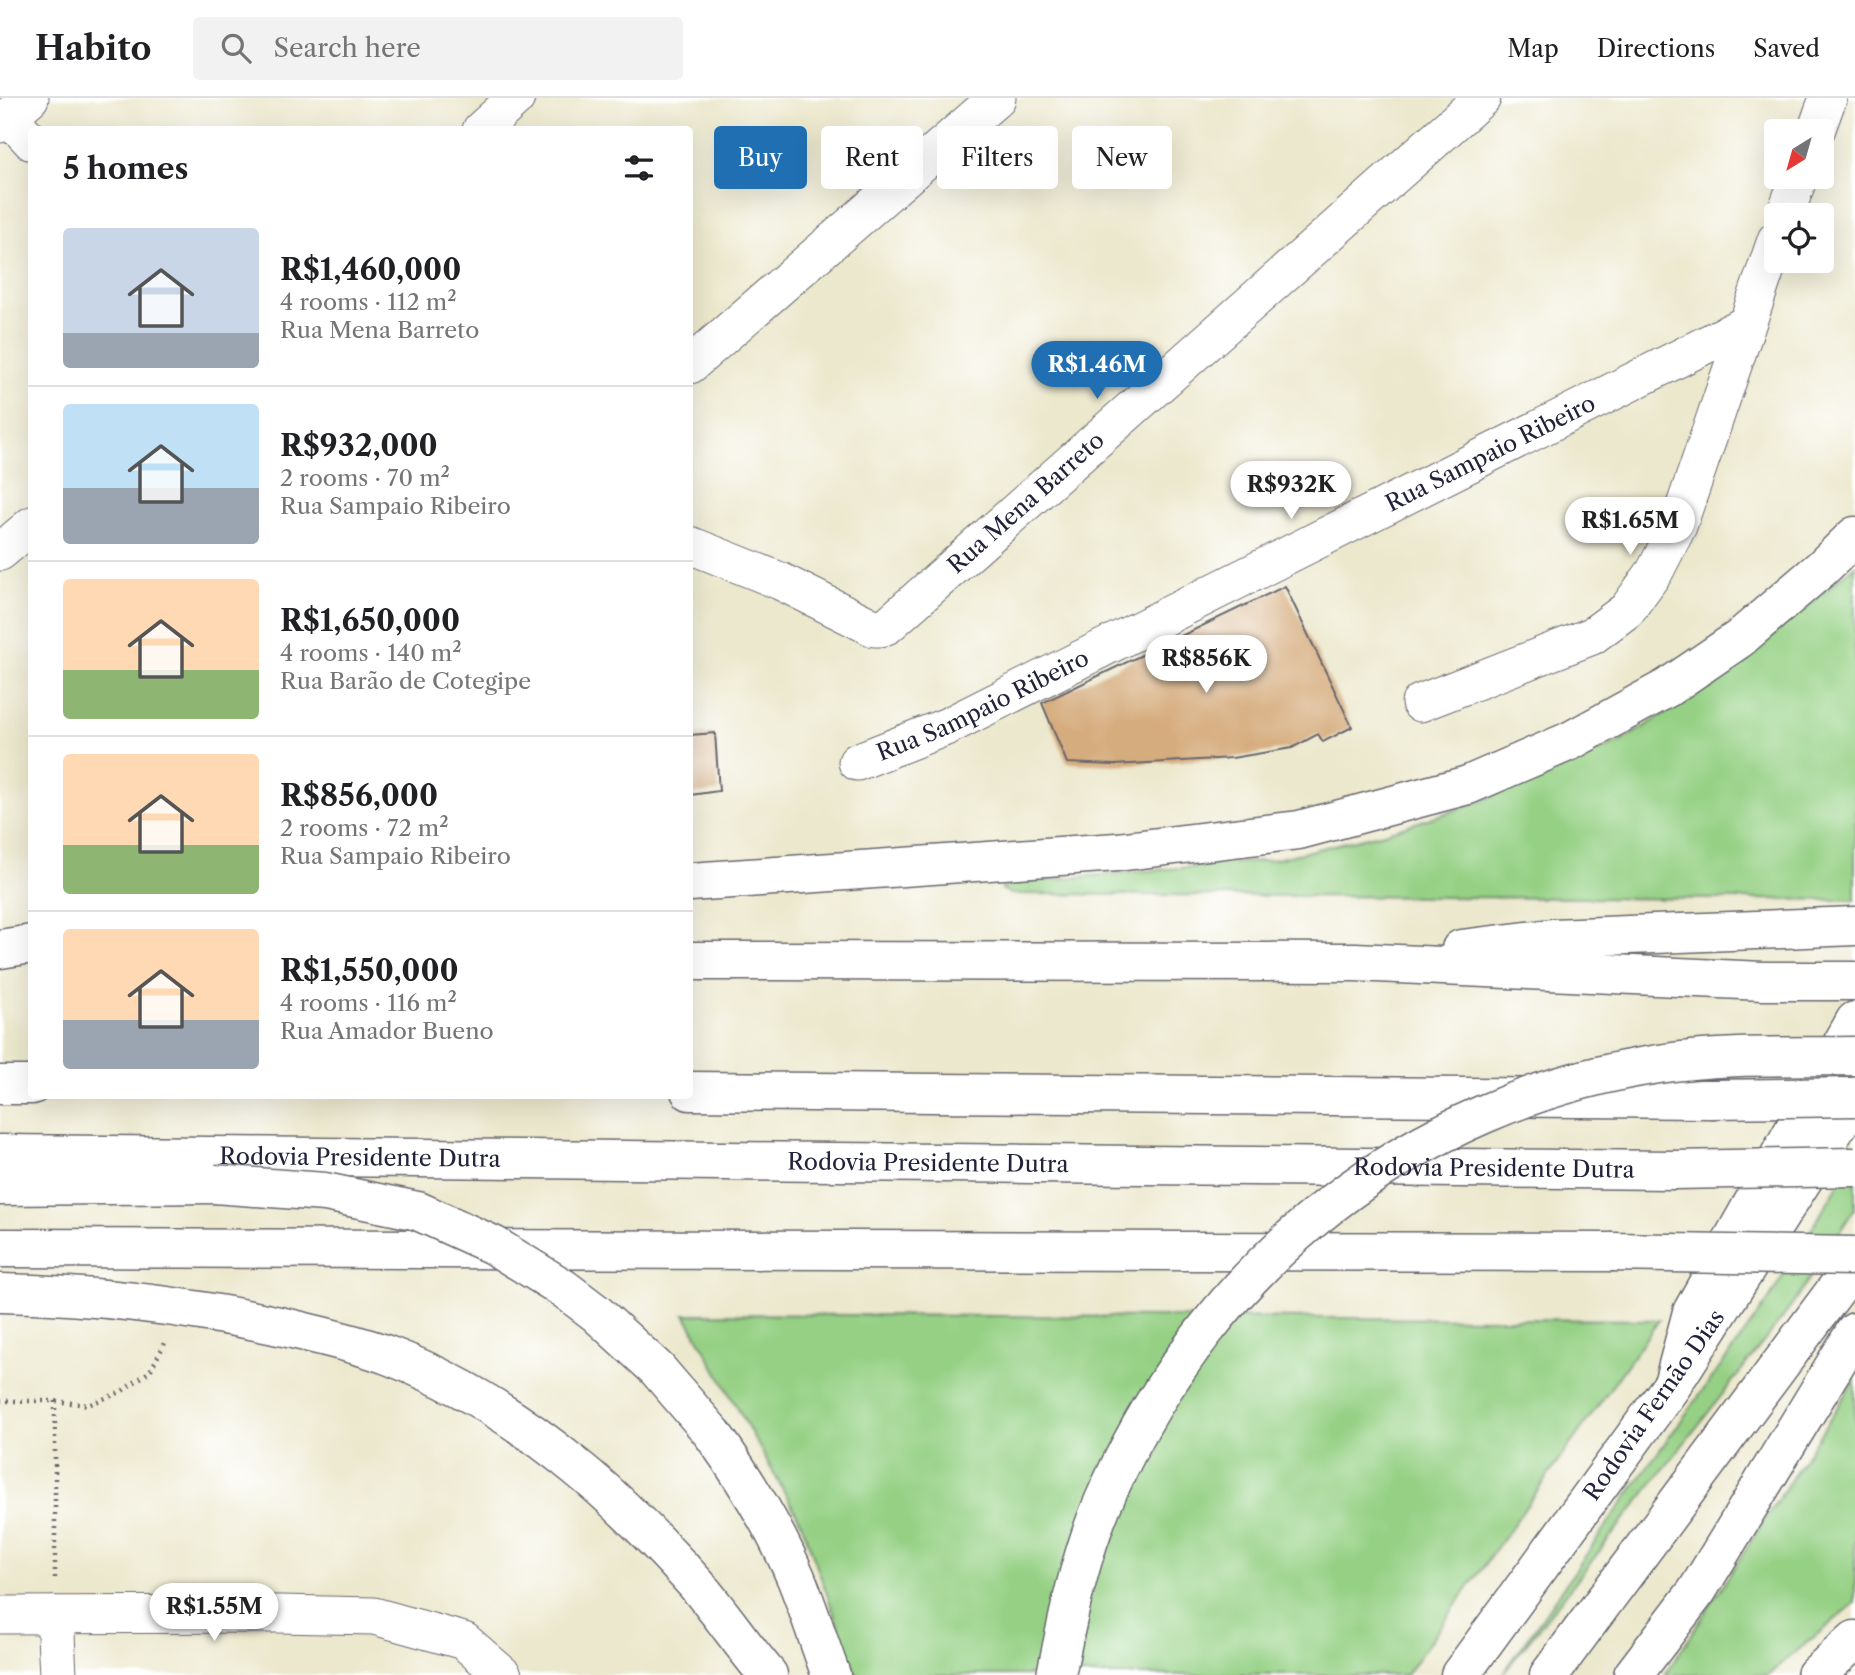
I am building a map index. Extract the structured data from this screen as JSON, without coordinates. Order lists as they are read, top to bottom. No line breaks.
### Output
{"streets":{"highway":["Rodovia Presidente Dutra","Rodovia Fernão Dias"],"street":["Rua Sampaio Ribeiro","Rua Mena Barreto"]},"north":"bottom left","page":{"header":"Habito","search":"Search here","nav":["Map","Directions","Saved"],"chip":["Buy","Rent","Filters","New"],"heading":"5 homes","list":[{"name":"R$1,460,000","note":"4 rooms · 112 m² · Rua Mena Barreto"},{"name":"R$932,000","note":"2 rooms · 70 m² · Rua Sampaio Ribeiro"},{"name":"R$1,650,000","note":"4 rooms · 140 m² · Rua Barão de Cotegipe"},{"name":"R$856,000","note":"2 rooms · 72 m² · Rua Sampaio Ribeiro"},{"name":"R$1,550,000","note":"4 rooms · 116 m² · Rua Amador Bueno"}],"price":["R$1.46M","R$932K","R$1.65M","R$856K","R$1.55M"]}}
